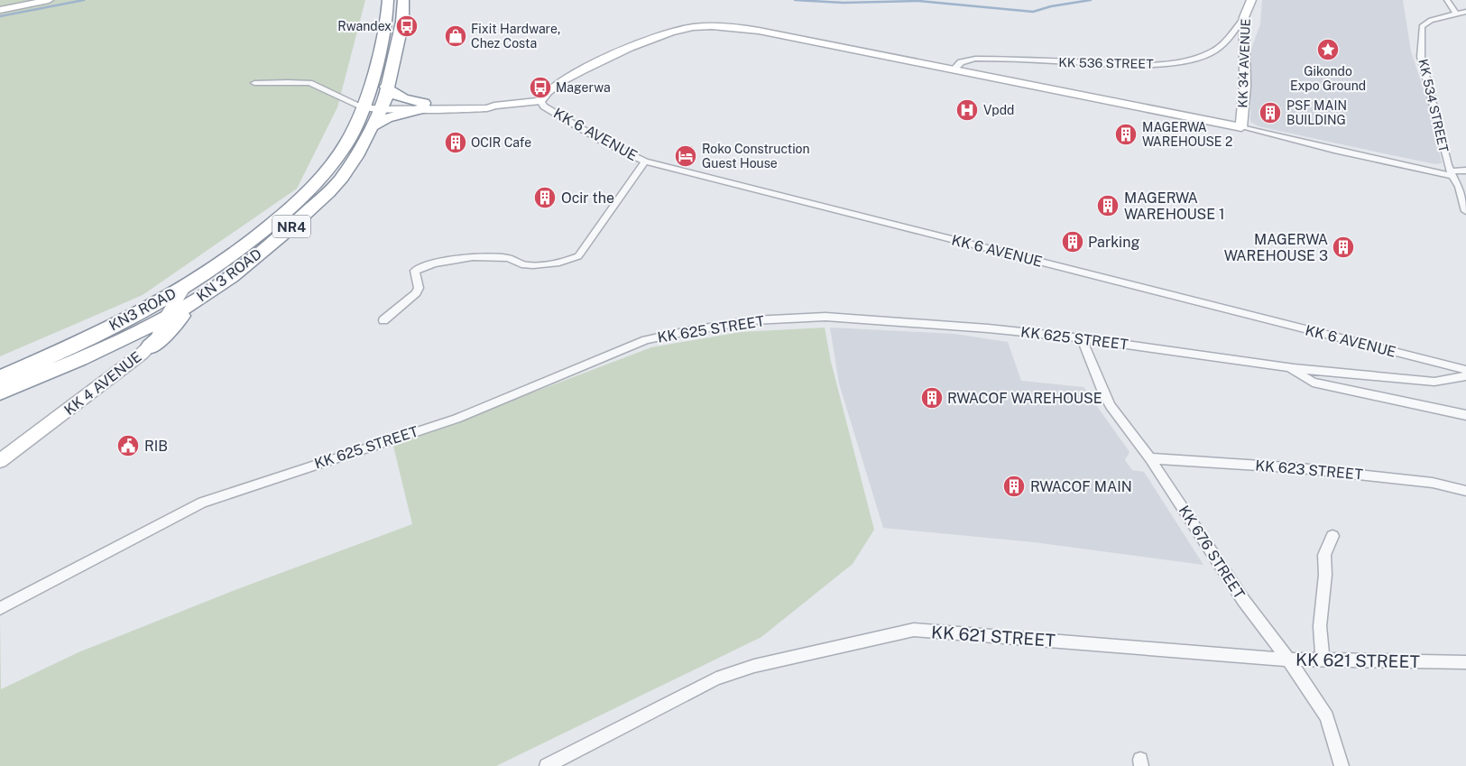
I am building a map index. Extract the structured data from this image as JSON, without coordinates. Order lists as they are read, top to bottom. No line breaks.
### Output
{"streets":{"highway":["NR4","KN 3 ROAD","KN3 ROAD"],"main road":["KK 34 AVENUE","KK 6 AVENUE","KK 4 AVENUE"],"street":["KK 536 STREET","KK 534 STREET","KK 625 STREET","KK 623 STREET","KK 676 STREET","KK 621 STREET"]},"crossings":[["KK 536 STREET","KK 34 AVENUE"],["KK 536 STREET","KK 6 AVENUE"],["KK 34 AVENUE","KK 6 AVENUE"],["KK 534 STREET","KK 6 AVENUE"],["KK 6 AVENUE","KN 3 ROAD"],["KK 6 AVENUE","KN3 ROAD"],["KK 625 STREET","KK 676 STREET"],["KK 623 STREET","KK 676 STREET"],["KK 676 STREET","KK 621 STREET"]],"places":{"bus stop":["Rwandex","Magerwa"],"shop":["Fixit Hardware, Chez Costa"],"place":["Gikondo Expo Ground"],"hospital":["Vpdd"],"building":["PSF MAIN BUILDING","MAGERWA WAREHOUSE 2","OCIR Cafe","Ocir the","MAGERWA WAREHOUSE 1","Parking","MAGERWA WAREHOUSE 3","RWACOF WAREHOUSE","RWACOF MAIN"],"hotel":["Roko Construction Guest House"],"public building":["RIB"]}}
